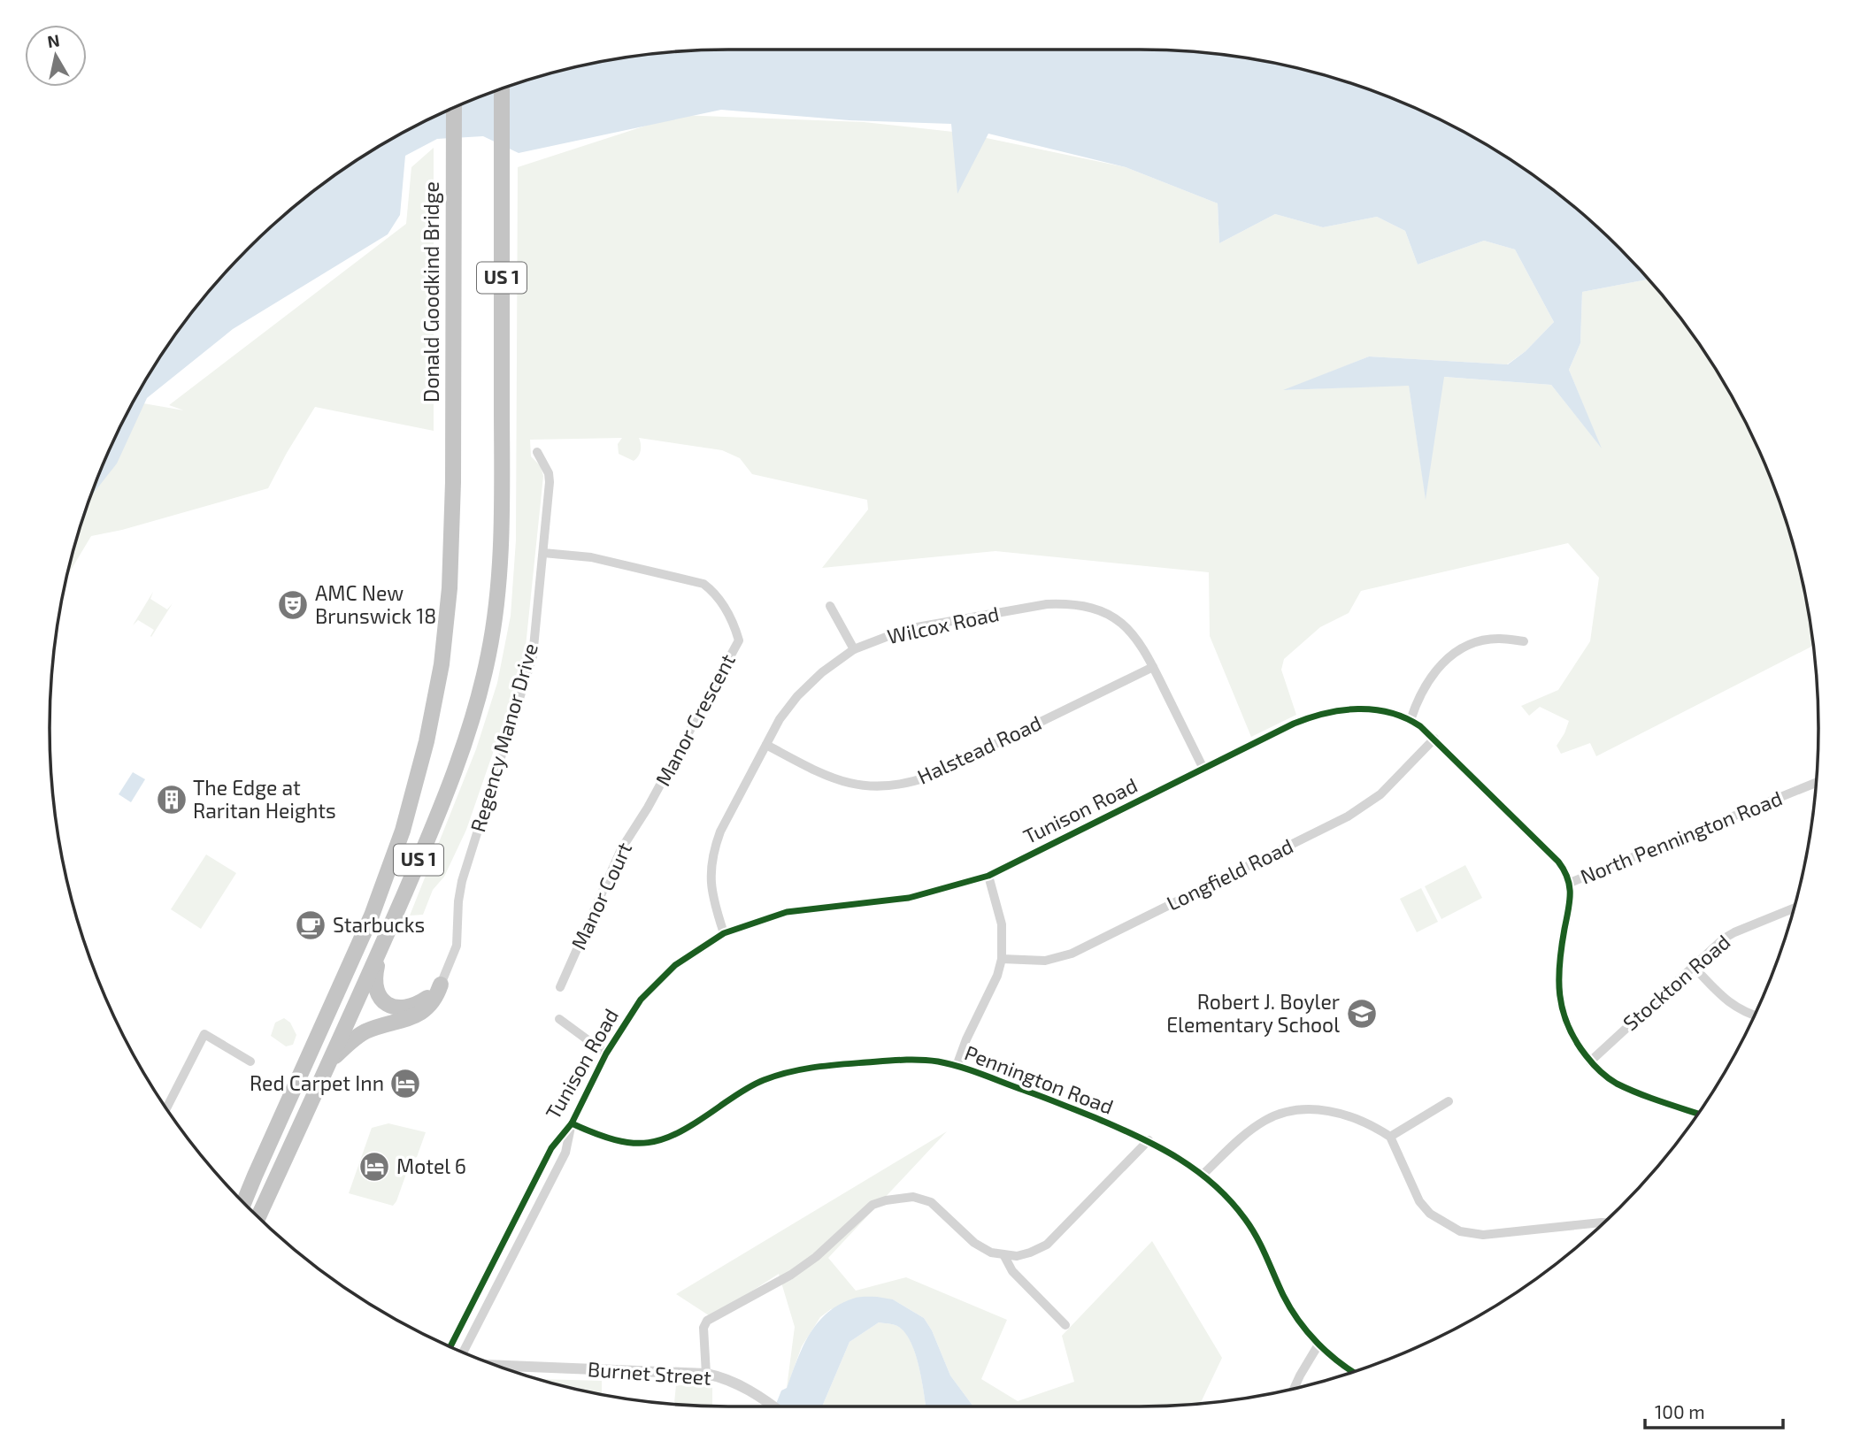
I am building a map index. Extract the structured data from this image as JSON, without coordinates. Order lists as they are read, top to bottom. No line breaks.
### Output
{"streets":{"highway":["US 1","Donald Goodkind Bridge"],"street":["Wilcox Road","Manor Crescent","Regency Manor Drive","Halstead Road","Tunison Road","North Pennington Road","Longfield Road","Manor Court","Stockton Road","Pennington Road","Burnet Street"]},"crossings":[["US 1","Donald Goodkind Bridge"],["Wilcox Road","Halstead Road"],["Wilcox Road","Tunison Road"],["Manor Crescent","Regency Manor Drive"],["Manor Crescent","Manor Court"],["Tunison Road","North Pennington Road"],["Tunison Road","Longfield Road"],["Tunison Road","Pennington Road"]],"places":{"theatre":["AMC New Brunswick 18"],"building":["The Edge at Raritan Heights"],"cafe":["Starbucks"],"school or university":["Robert J. Boyler Elementary School"],"hotel":["Red Carpet Inn","Motel 6"]},"scale_bar":"100 m","north":"top"}
